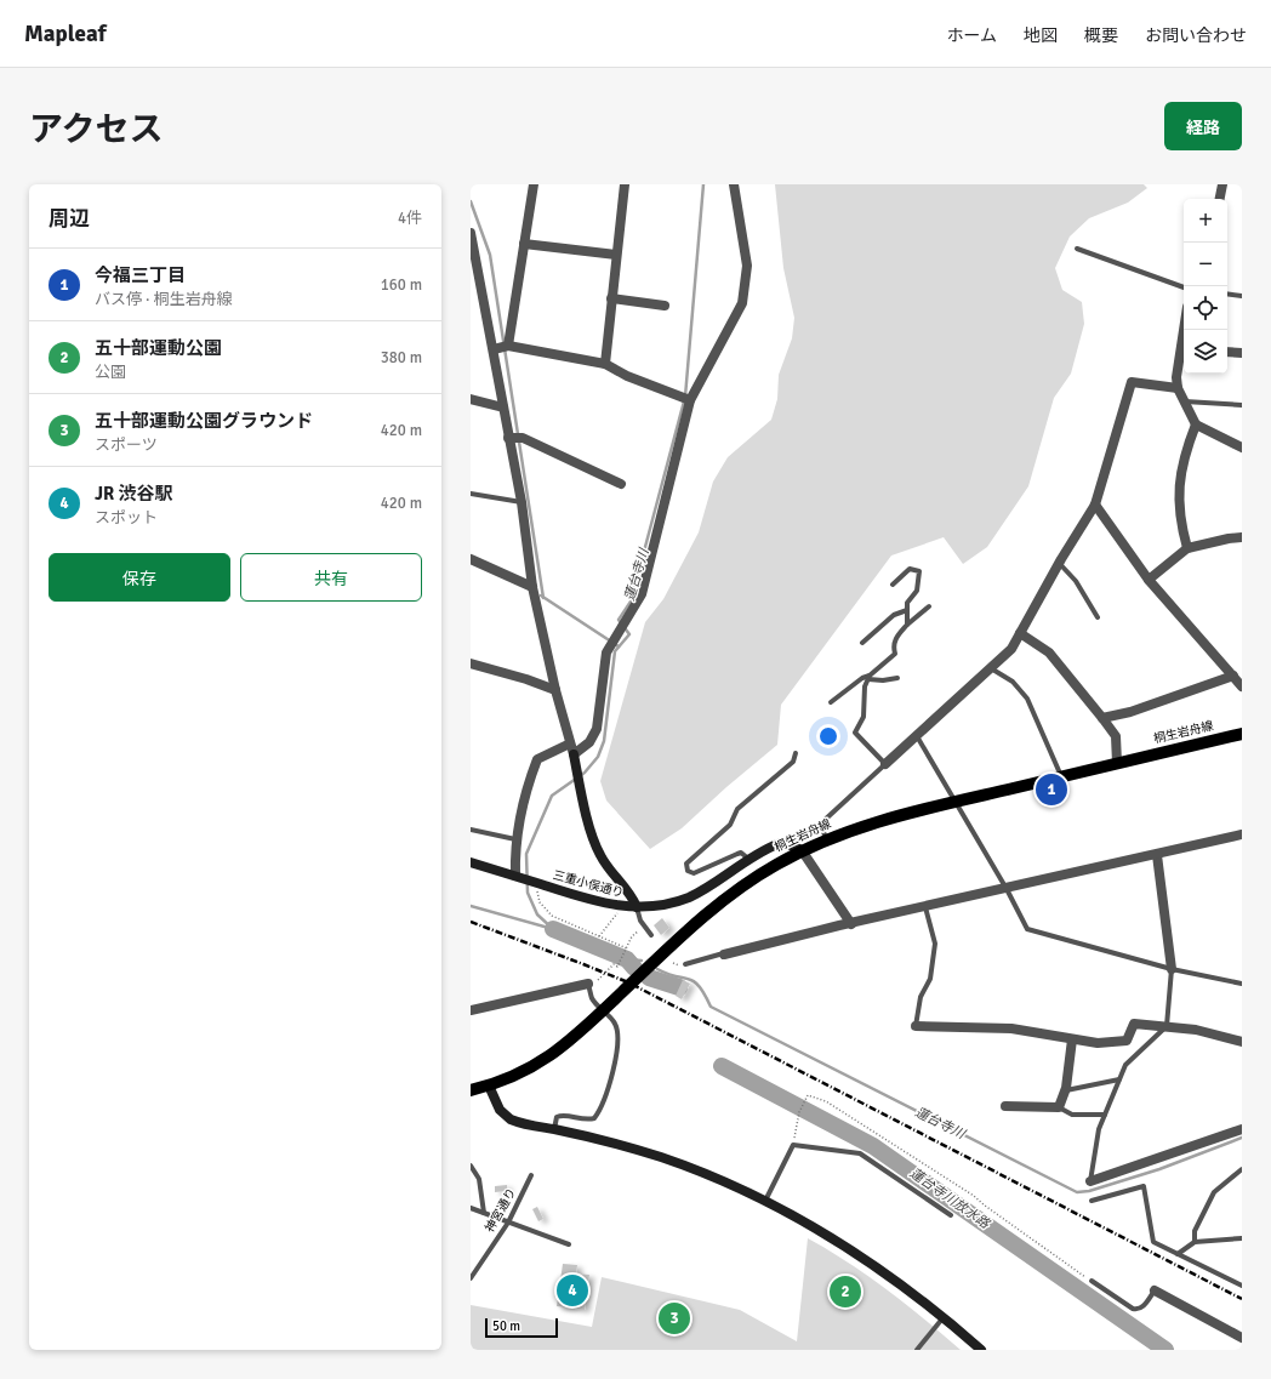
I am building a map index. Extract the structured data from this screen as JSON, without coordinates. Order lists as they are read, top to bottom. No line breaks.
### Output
{"streets":{"main road":["桐生岩舟線"],"street":["三重小俣通り"],"lane":["神宮通り"]},"crossings":[["桐生岩舟線","三重小俣通り"]],"water":["蓮台寺川","蓮台寺川放水路"],"scale_bar":"50 m","page":{"header":"Mapleaf","nav":["ホーム","地図","概要","お問い合わせ"],"title":"アクセス","buttons":["経路",["保存","共有"]],"heading":["周辺","4件"],"map_buttons":["+","−"],"list":[{"mark":"1","name":"今福三丁目","note":"バス停 · 桐生岩舟線","value":"160 m"},{"mark":"2","name":"五十部運動公園","note":"公園","value":"380 m"},{"mark":"3","name":"五十部運動公園グラウンド","note":"スポーツ","value":"420 m"},{"mark":"4","name":"JR 渋谷駅","note":"スポット","value":"420 m"}],"pins":["1","4","2","3"],"scale":"50 m"}}
